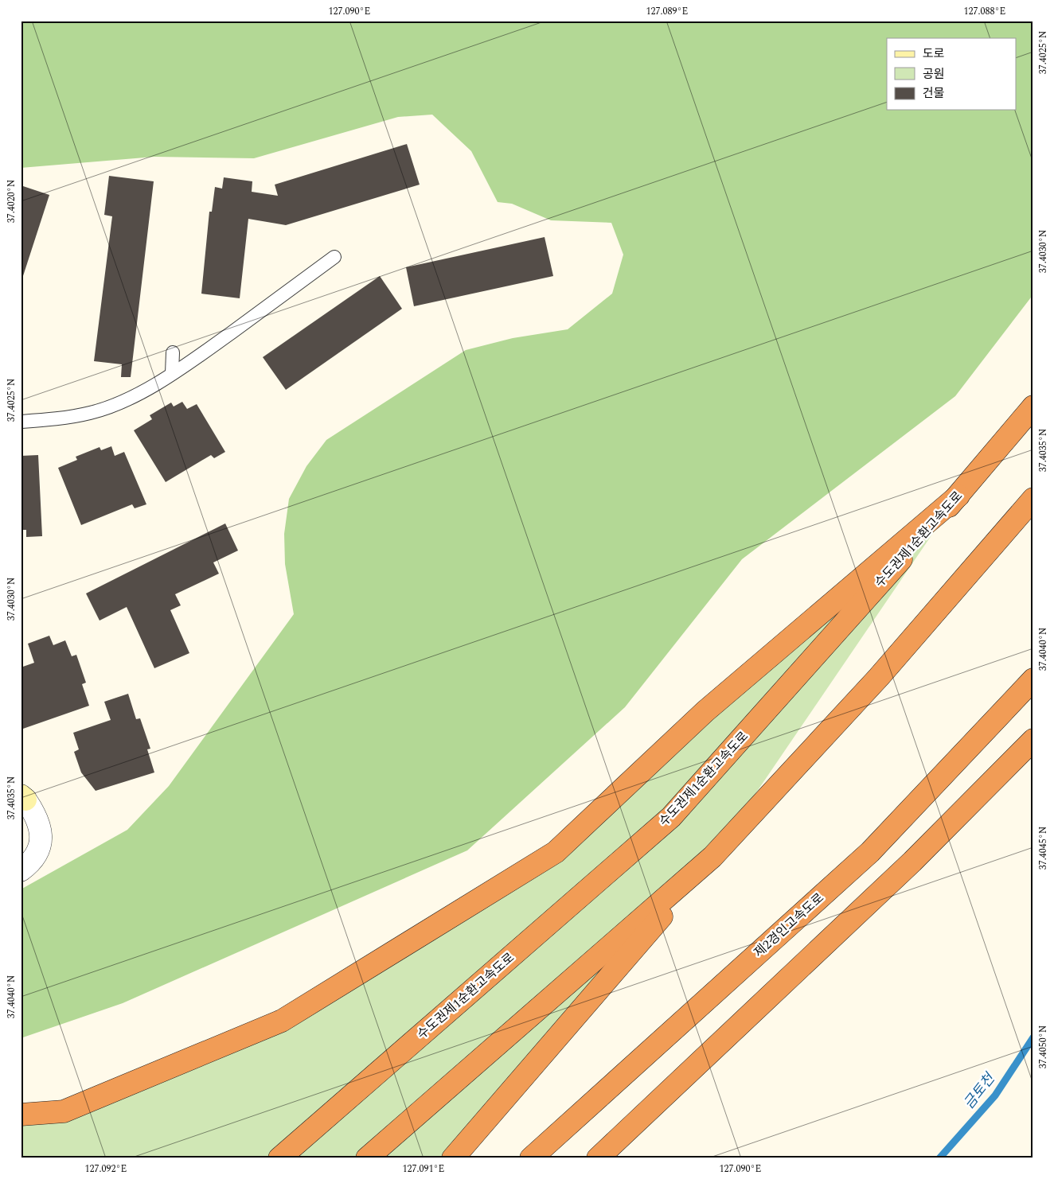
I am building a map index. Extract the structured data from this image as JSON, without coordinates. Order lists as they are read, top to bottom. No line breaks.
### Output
{"streets":{"highway":["수도권제1순환고속도로","제2경인고속도로"]},"water":["금토천"],"legend":["도로","공원","건물"],"coordinates":["127.090°E","127.089°E","127.088°E","37.4025°N","37.4020°N","37.4030°N","37.4035°N","37.4040°N","37.4045°N","37.4050°N","127.092°E","127.091°E"]}
